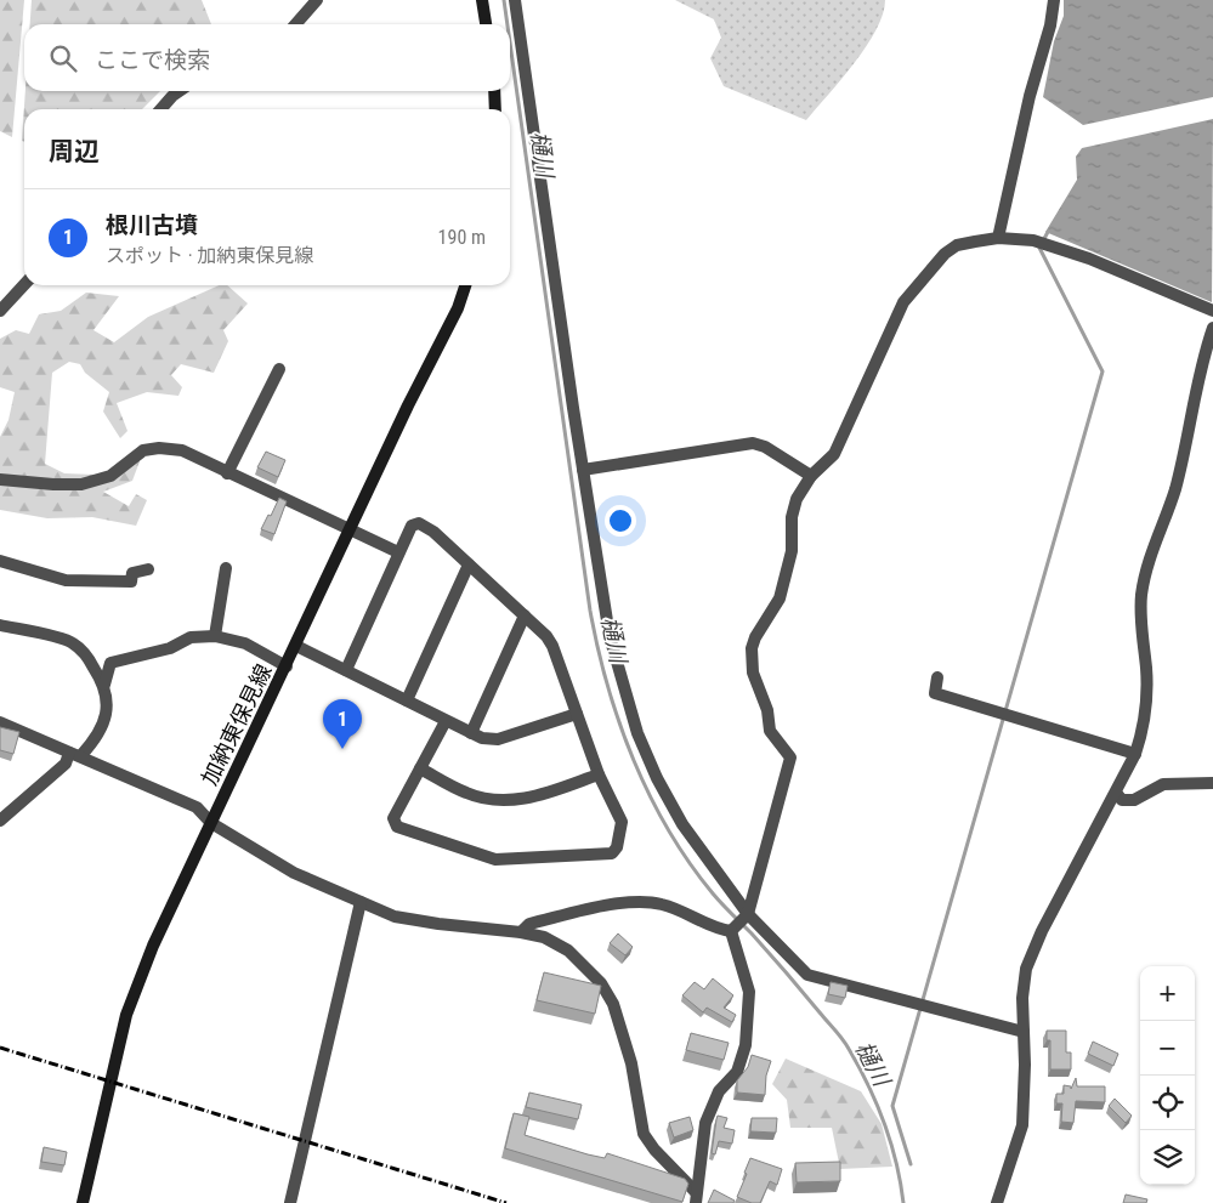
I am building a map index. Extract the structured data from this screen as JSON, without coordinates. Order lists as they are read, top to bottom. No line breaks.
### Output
{"streets":{"main road":["加納東保見線"]},"water":["樋川"],"page":{"search":"ここで検索","heading":"周辺","list":[{"mark":"1","name":"根川古墳","note":"スポット · 加納東保見線","value":"190 m"}],"pins":"1","map_buttons":["+","−"]}}
